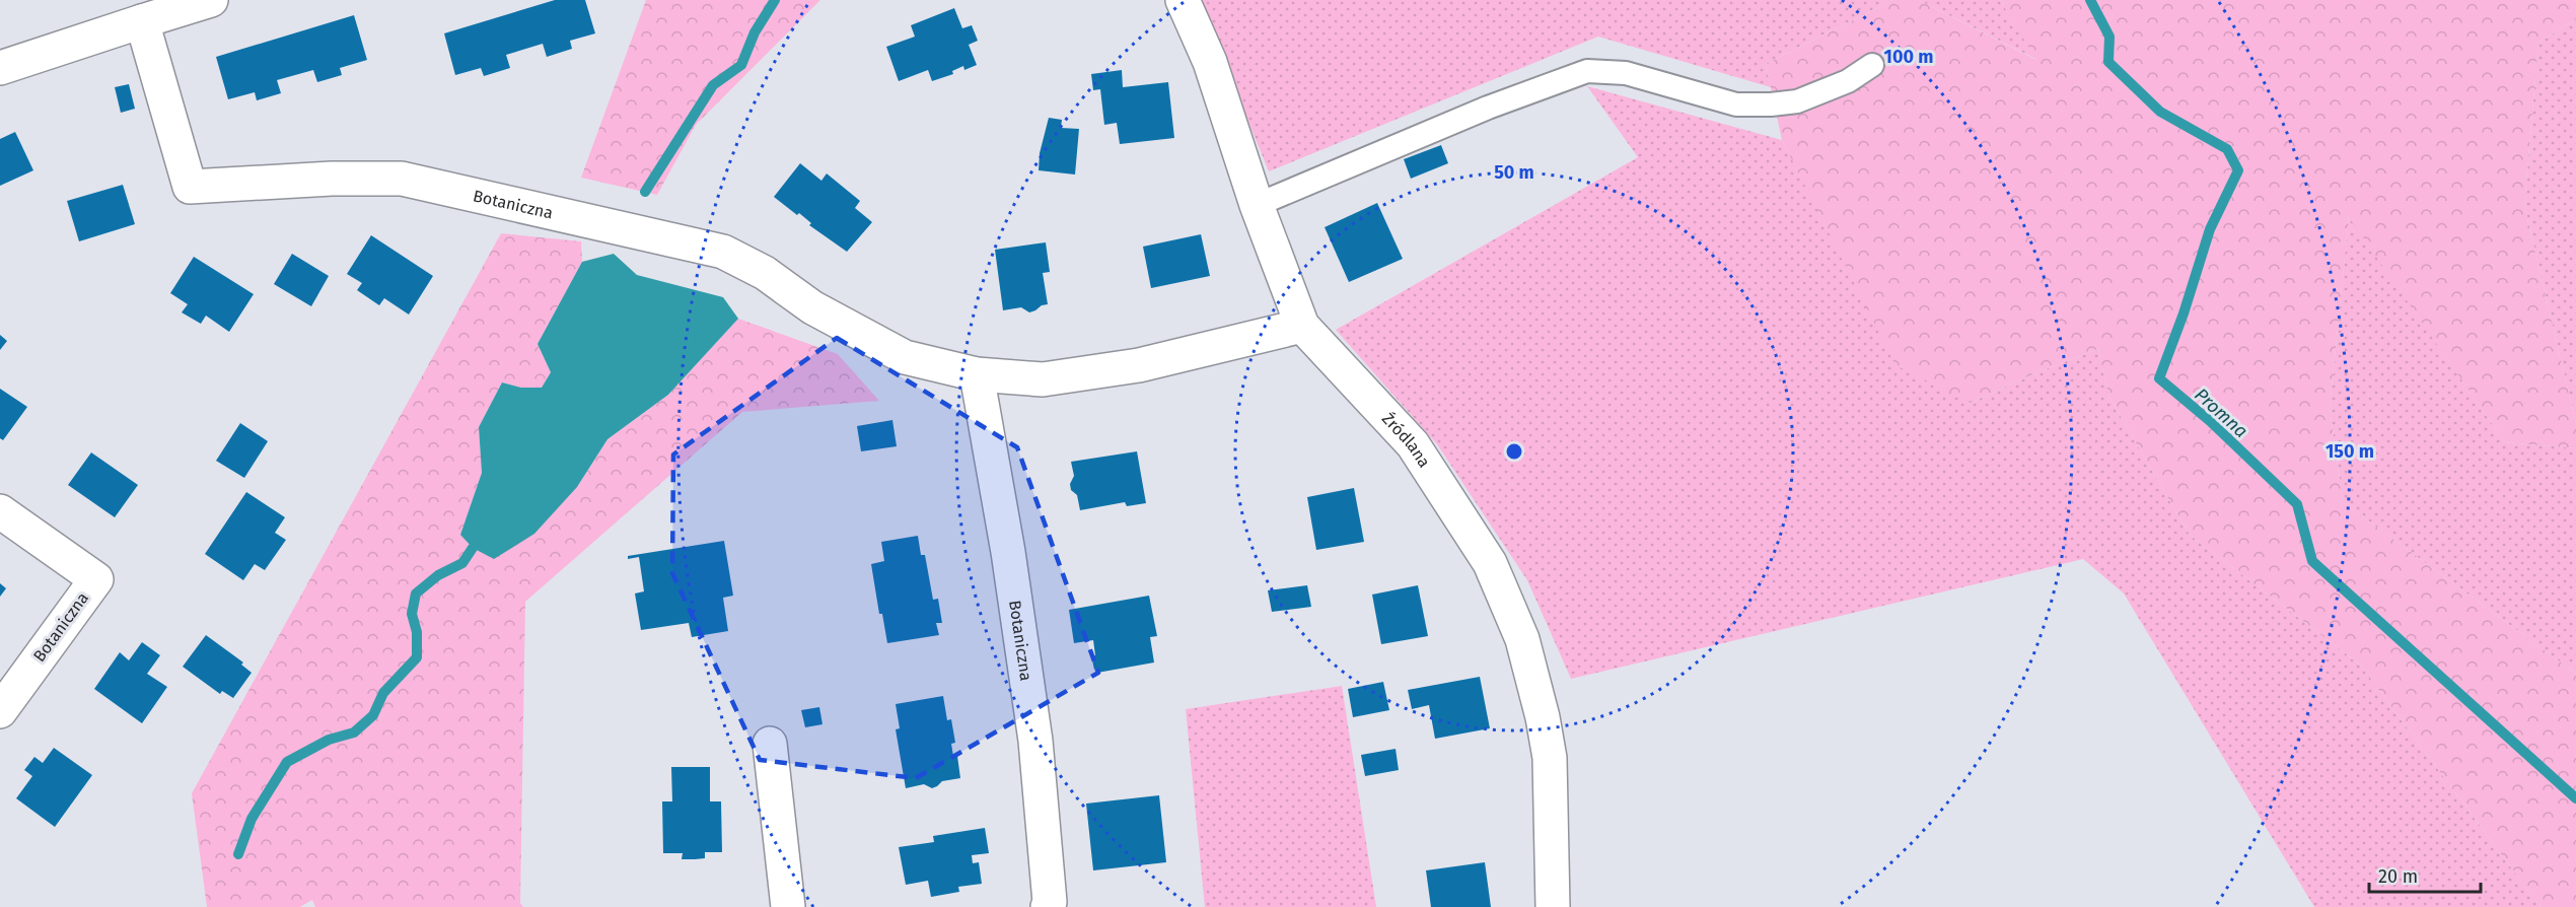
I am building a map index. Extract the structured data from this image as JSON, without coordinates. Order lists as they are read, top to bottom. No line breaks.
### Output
{"streets":{"street":["Botaniczna","Źródlana"]},"crossings":[["Botaniczna","Źródlana"]],"water":["Promna"],"scale_bar":"20 m","rings":["100 m","50 m","150 m"]}
